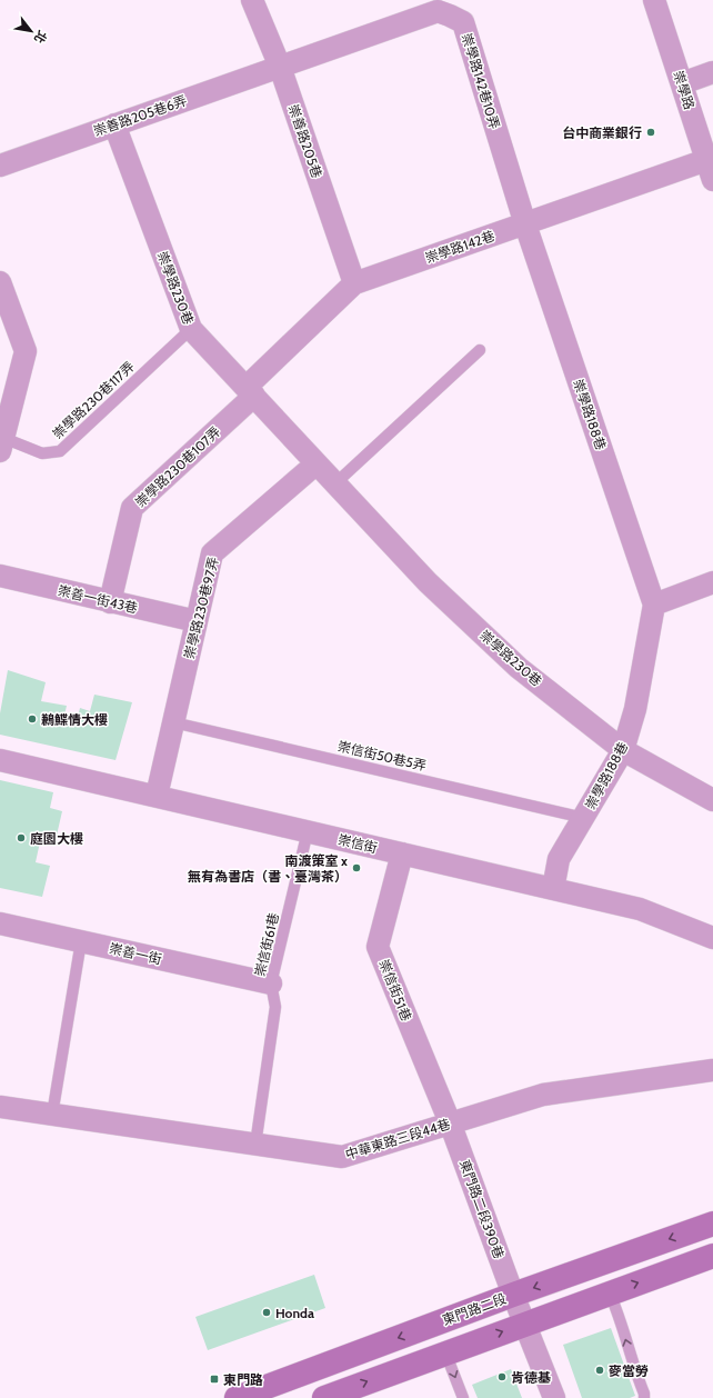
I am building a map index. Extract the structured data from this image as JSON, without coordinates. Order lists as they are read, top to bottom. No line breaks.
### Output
{"streets":{"main road":["東門路二段"],"street":["崇學路142巷10弄","崇學路","崇善路205巷6弄","崇善路205巷","崇學路142巷","崇學路230巷","崇學路188巷","崇學路230巷107弄","崇善一街43巷","崇學路230巷97弄","崇信街","崇善一街","崇信街51巷","中華東路三段44巷","東門路二段390巷"],"lane":["崇學路230巷117弄","崇信街50巷5弄","崇信街61巷"]},"crossings":[["崇學路142巷10弄","崇善路205巷6弄"],["崇學路142巷10弄","崇善路205巷"],["崇學路142巷10弄","崇學路142巷"],["崇學路142巷10弄","崇學路188巷"],["崇學路","崇學路142巷"],["崇善路205巷6弄","崇善路205巷"],["崇善路205巷6弄","崇學路230巷"],["崇善路205巷","崇學路142巷"],["崇學路142巷","崇學路230巷"],["崇學路142巷","崇學路188巷"],["崇學路142巷","崇學路230巷107弄"],["崇學路230巷","崇學路230巷117弄"],["崇學路230巷","崇學路188巷"],["崇學路230巷","崇學路230巷107弄"],["崇學路230巷","崇學路230巷97弄"],["崇學路188巷","崇信街50巷5弄"],["崇學路188巷","崇信街"],["崇學路230巷107弄","崇善一街43巷"],["崇善一街43巷","崇學路230巷97弄"],["崇學路230巷97弄","崇信街50巷5弄"],["崇學路230巷97弄","崇信街"],["崇信街","崇信街61巷"],["崇信街","崇信街51巷"],["崇信街61巷","崇善一街"],["崇信街61巷","中華東路三段44巷"],["崇信街51巷","中華東路三段44巷"],["崇信街51巷","東門路二段390巷"],["中華東路三段44巷","東門路二段390巷"],["東門路二段390巷","東門路二段"]],"places":{"other":["台中商業銀行","鶼鰈情大樓","庭園大樓","南渡策室 x 無有為書店（書、臺灣茶）","Honda","麥當勞","肯德基"],"transit":["東門路"]},"north":"bottom right"}
